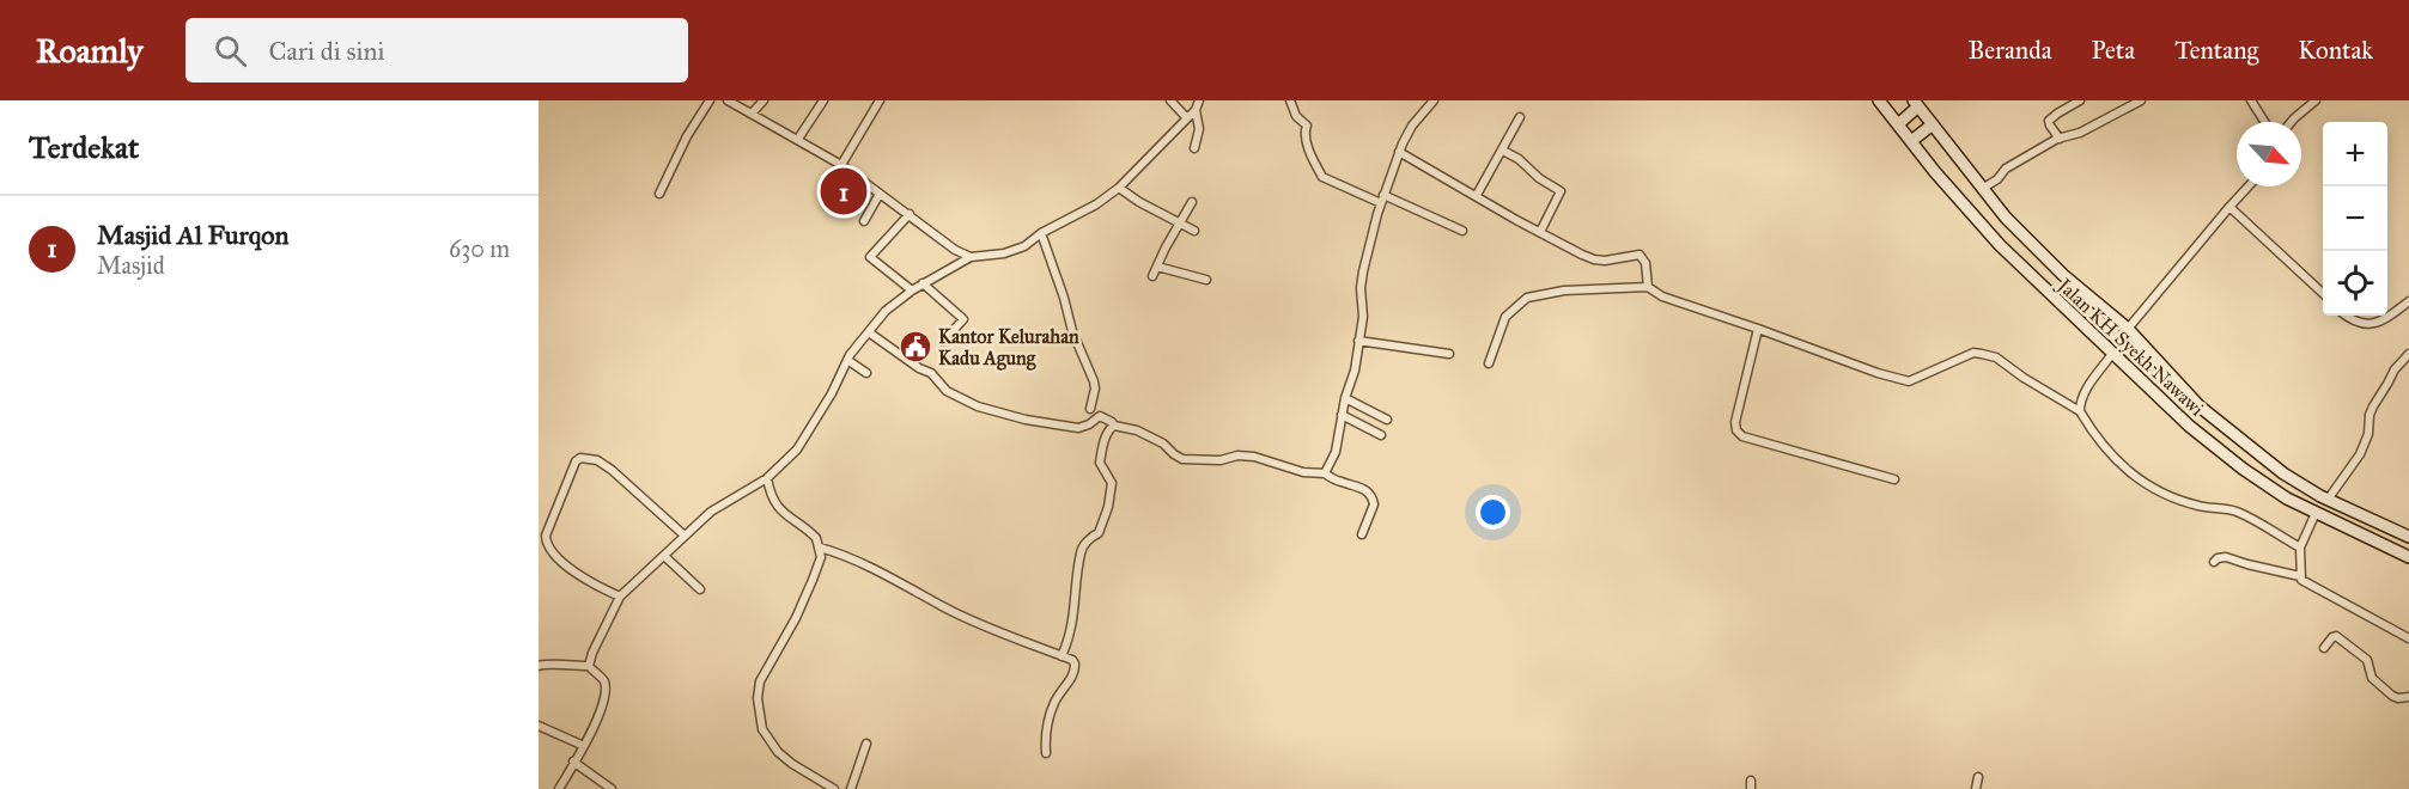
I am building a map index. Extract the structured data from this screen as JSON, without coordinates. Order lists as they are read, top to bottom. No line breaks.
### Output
{"streets":{"main road":["Jalan KH Syekh Nawawi"]},"places":{"public building":["Kantor Kelurahan Kadu Agung"]},"north":"bottom right","page":{"header":"Roamly","search":"Cari di sini","nav":["Beranda","Peta","Tentang","Kontak"],"heading":"Terdekat","map_buttons":["+","−"],"pins":"1","list":[{"mark":"1","name":"Masjid Al Furqon","note":"Masjid","value":"630 m"}]}}
